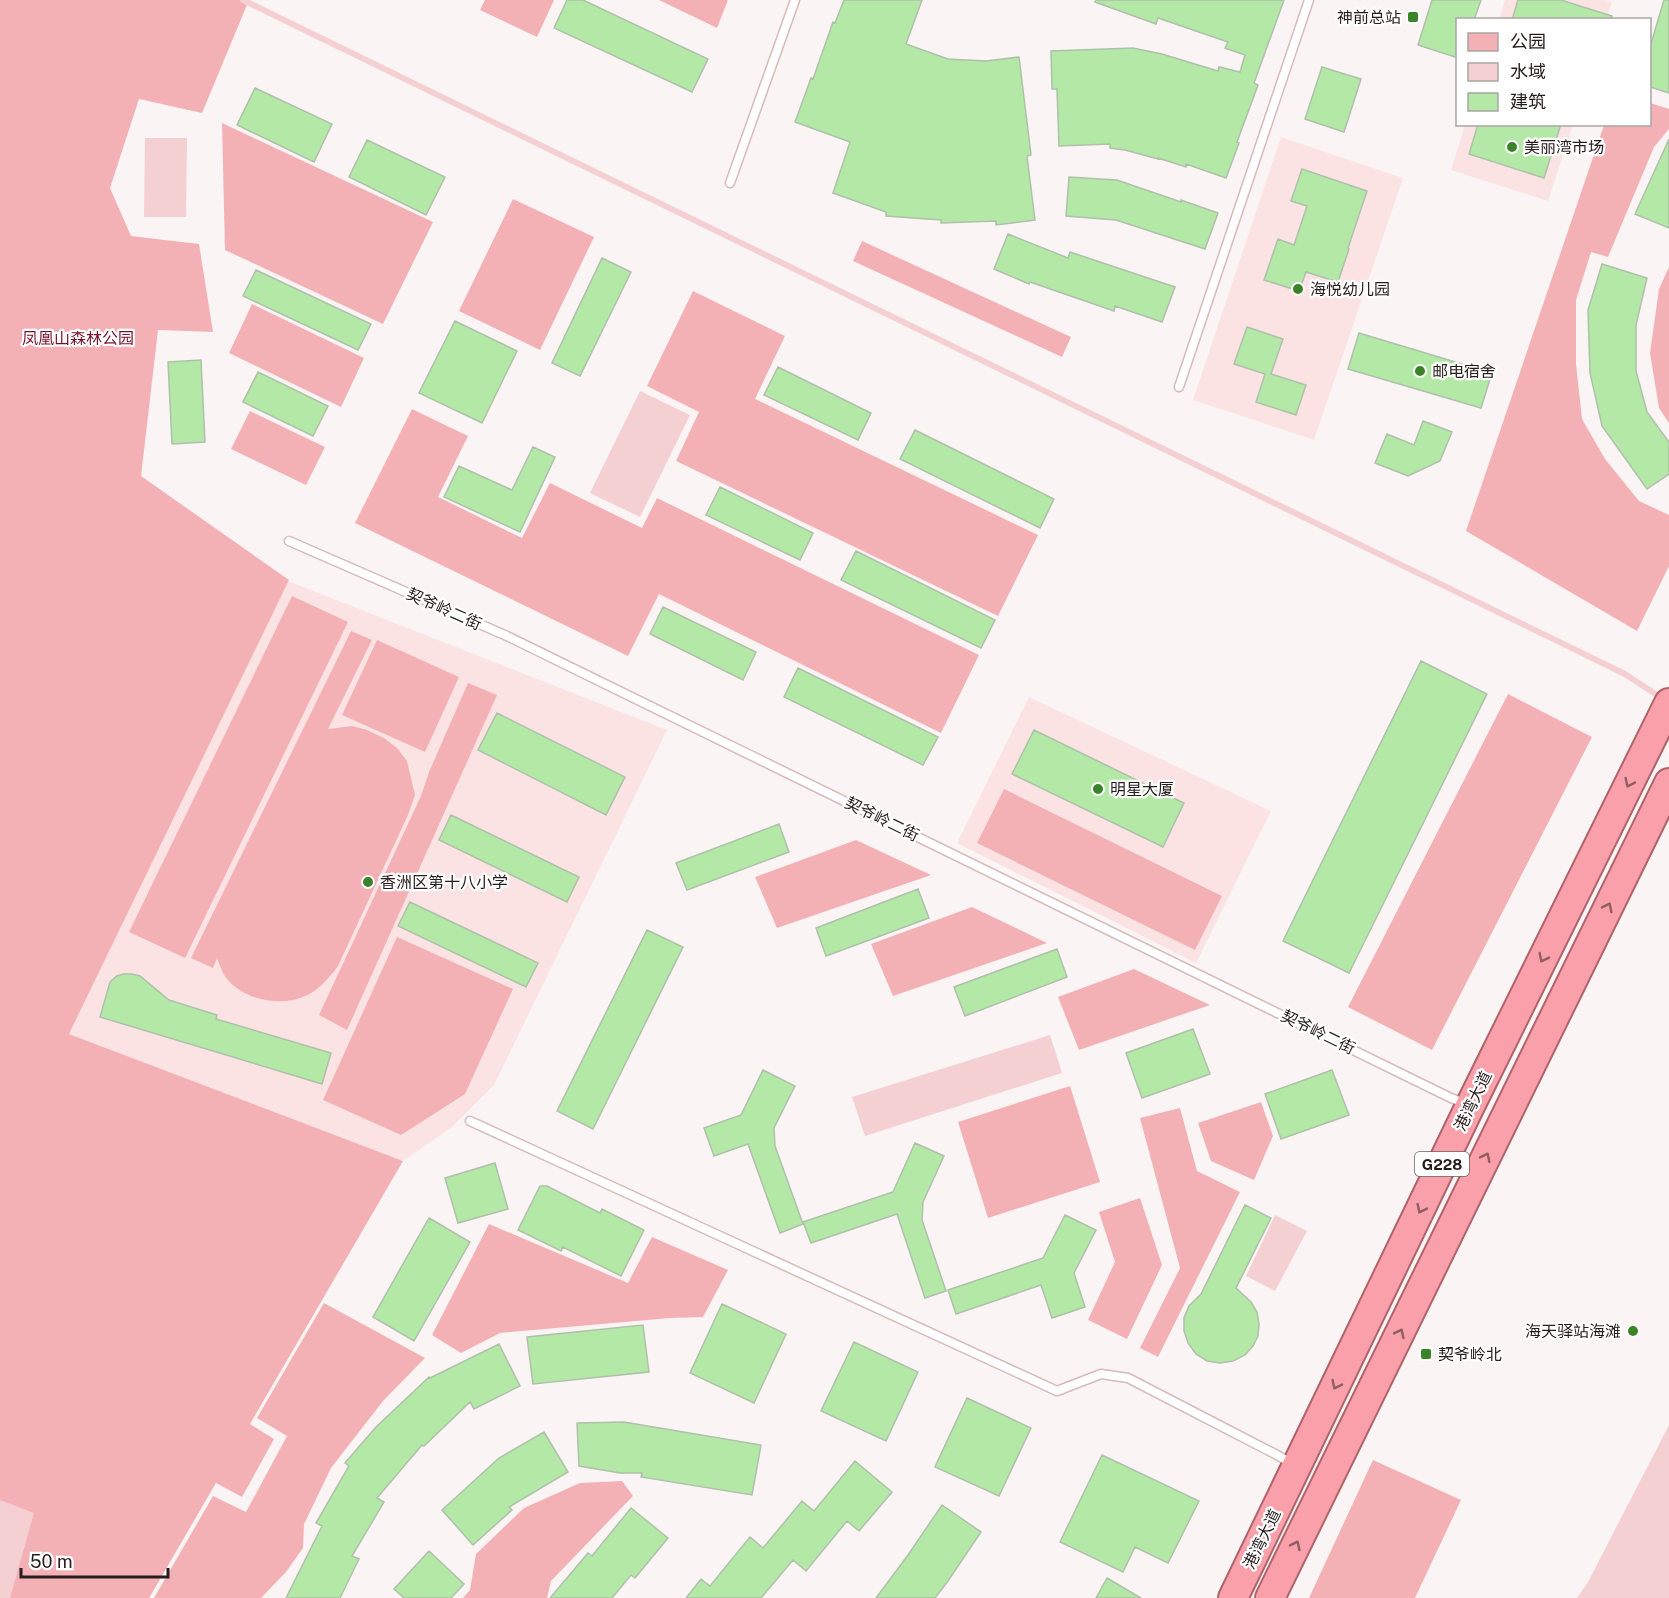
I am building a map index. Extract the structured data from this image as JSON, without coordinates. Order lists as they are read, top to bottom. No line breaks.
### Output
{"streets":{"highway":["港湾大道","G228"],"lane":["契爷岭二街"]},"crossings":[["契爷岭二街","港湾大道"]],"parks":["凤凰山森林公园"],"places":{"transit":["神前总站","契爷岭北"],"other":["美丽湾市场","海悦幼儿园","邮电宿舍","明星大厦","香洲区第十八小学","海天驿站海滩"]},"legend":["公园","水域","建筑"],"scale_bar":"50 m"}
